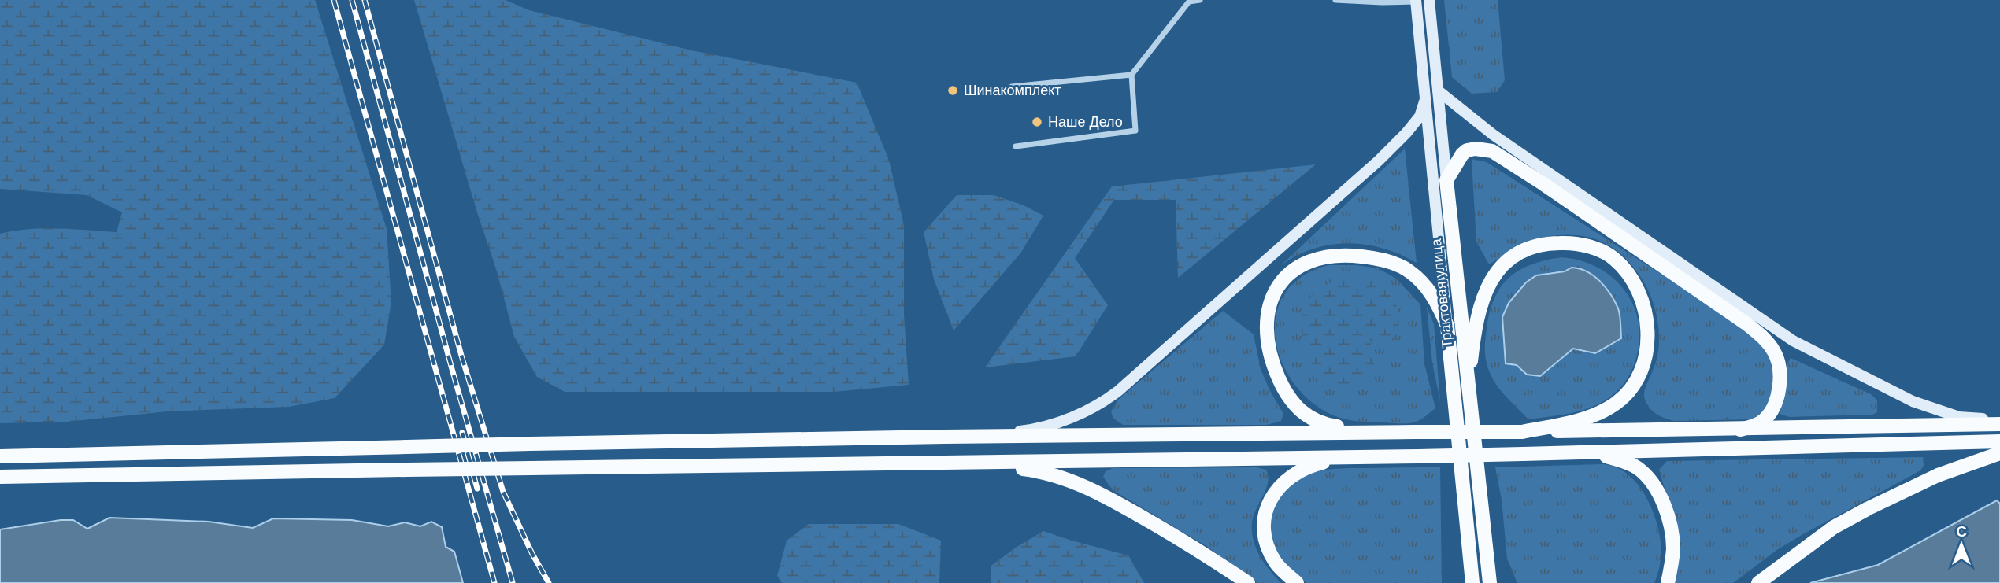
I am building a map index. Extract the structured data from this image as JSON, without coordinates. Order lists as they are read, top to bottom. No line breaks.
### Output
{"streets":{"main road":["Трактовая улица"]},"places":["Шинакомплект","Наше Дело"],"north":"top"}
